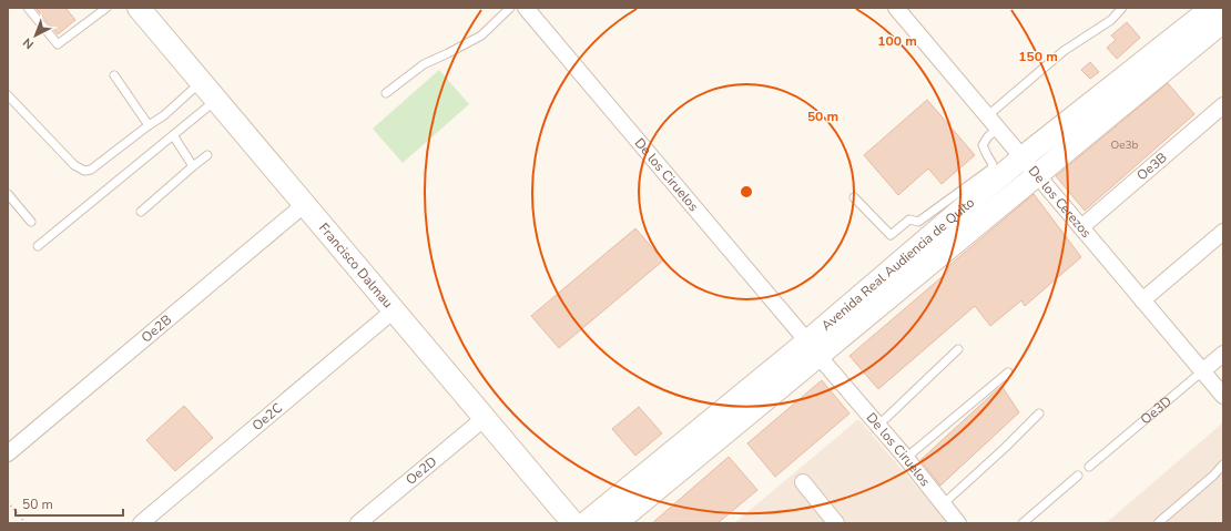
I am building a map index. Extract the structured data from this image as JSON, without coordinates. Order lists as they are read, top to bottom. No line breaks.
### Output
{"streets":{"main road":["Avenida Real Audiencia de Quito","Francisco Dalmau"],"street":["Oe3B","De los Ciruelos","De los Cerezos","Oe2B","Oe3D","Oe2C","Oe2D"]},"crossings":[["Oe3B","De los Cerezos"],["De los Ciruelos","Avenida Real Audiencia de Quito"],["De los Cerezos","Avenida Real Audiencia de Quito"],["De los Cerezos","Oe3D"],["Francisco Dalmau","Oe2B"],["Francisco Dalmau","Oe2C"],["Francisco Dalmau","Oe2D"]],"house_numbers":["Oe3b"],"scale_bar":"50 m","north":"bottom left","rings":["100 m","150 m","50 m"]}
